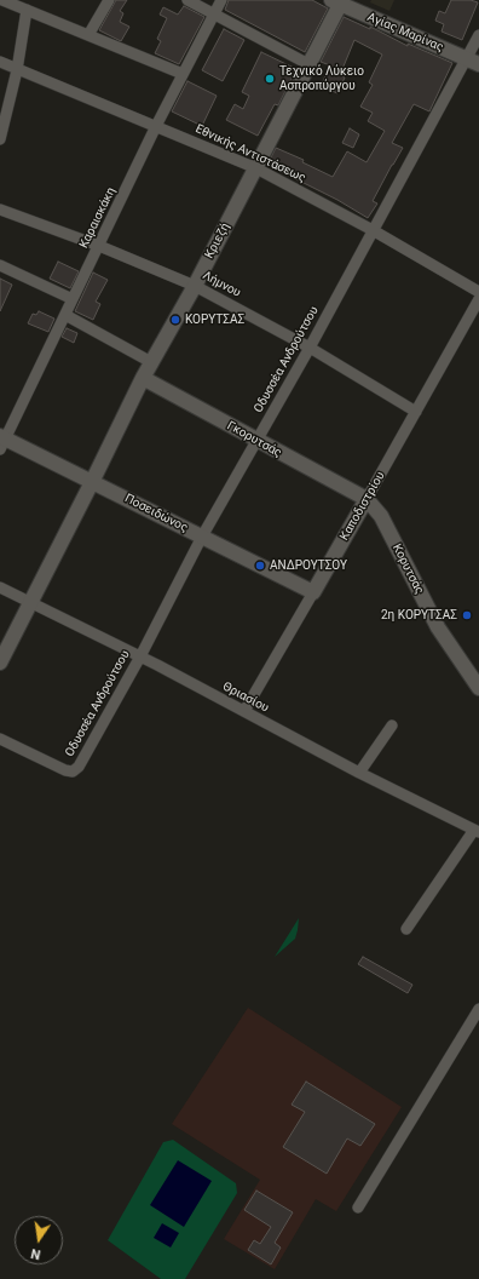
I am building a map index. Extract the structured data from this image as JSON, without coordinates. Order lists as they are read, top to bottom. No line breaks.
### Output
{"streets":{"street":["Αγίας Μαρίνας","Εθνικής Αντιστάσεως","Καραισκάκη","Κριεζή","Λήμνου","Οδυσσέα Ανδρούτσου","Γκορυτσάς","Καποδιστρίου","Ποσειδώνος","Κορυτσάς","Θριασίου"]},"crossings":[["Αγίας Μαρίνας","Κριεζή"],["Αγίας Μαρίνας","Οδυσσέα Ανδρούτσου"],["Εθνικής Αντιστάσεως","Καραισκάκη"],["Εθνικής Αντιστάσεως","Κριεζή"],["Εθνικής Αντιστάσεως","Οδυσσέα Ανδρούτσου"],["Καραισκάκη","Λήμνου"],["Καραισκάκη","Ποσειδώνος"],["Κριεζή","Λήμνου"],["Κριεζή","Γκορυτσάς"],["Κριεζή","Ποσειδώνος"],["Κριεζή","Θριασίου"],["Λήμνου","Οδυσσέα Ανδρούτσου"],["Λήμνου","Καποδιστρίου"],["Οδυσσέα Ανδρούτσου","Γκορυτσάς"],["Οδυσσέα Ανδρούτσου","Ποσειδώνος"],["Οδυσσέα Ανδρούτσου","Θριασίου"],["Γκορυτσάς","Καποδιστρίου"],["Γκορυτσάς","Κορυτσάς"],["Καποδιστρίου","Ποσειδώνος"],["Καποδιστρίου","Κορυτσάς"],["Καποδιστρίου","Θριασίου"]],"places":["Τεχνικό Λύκειο Ασπροπύργου","ΚΟΡΥΤΣΑΣ","ΑΝΔΡΟΥΤΣΟΥ","2η ΚΟΡΥΤΣΑΣ"],"north":"bottom"}
